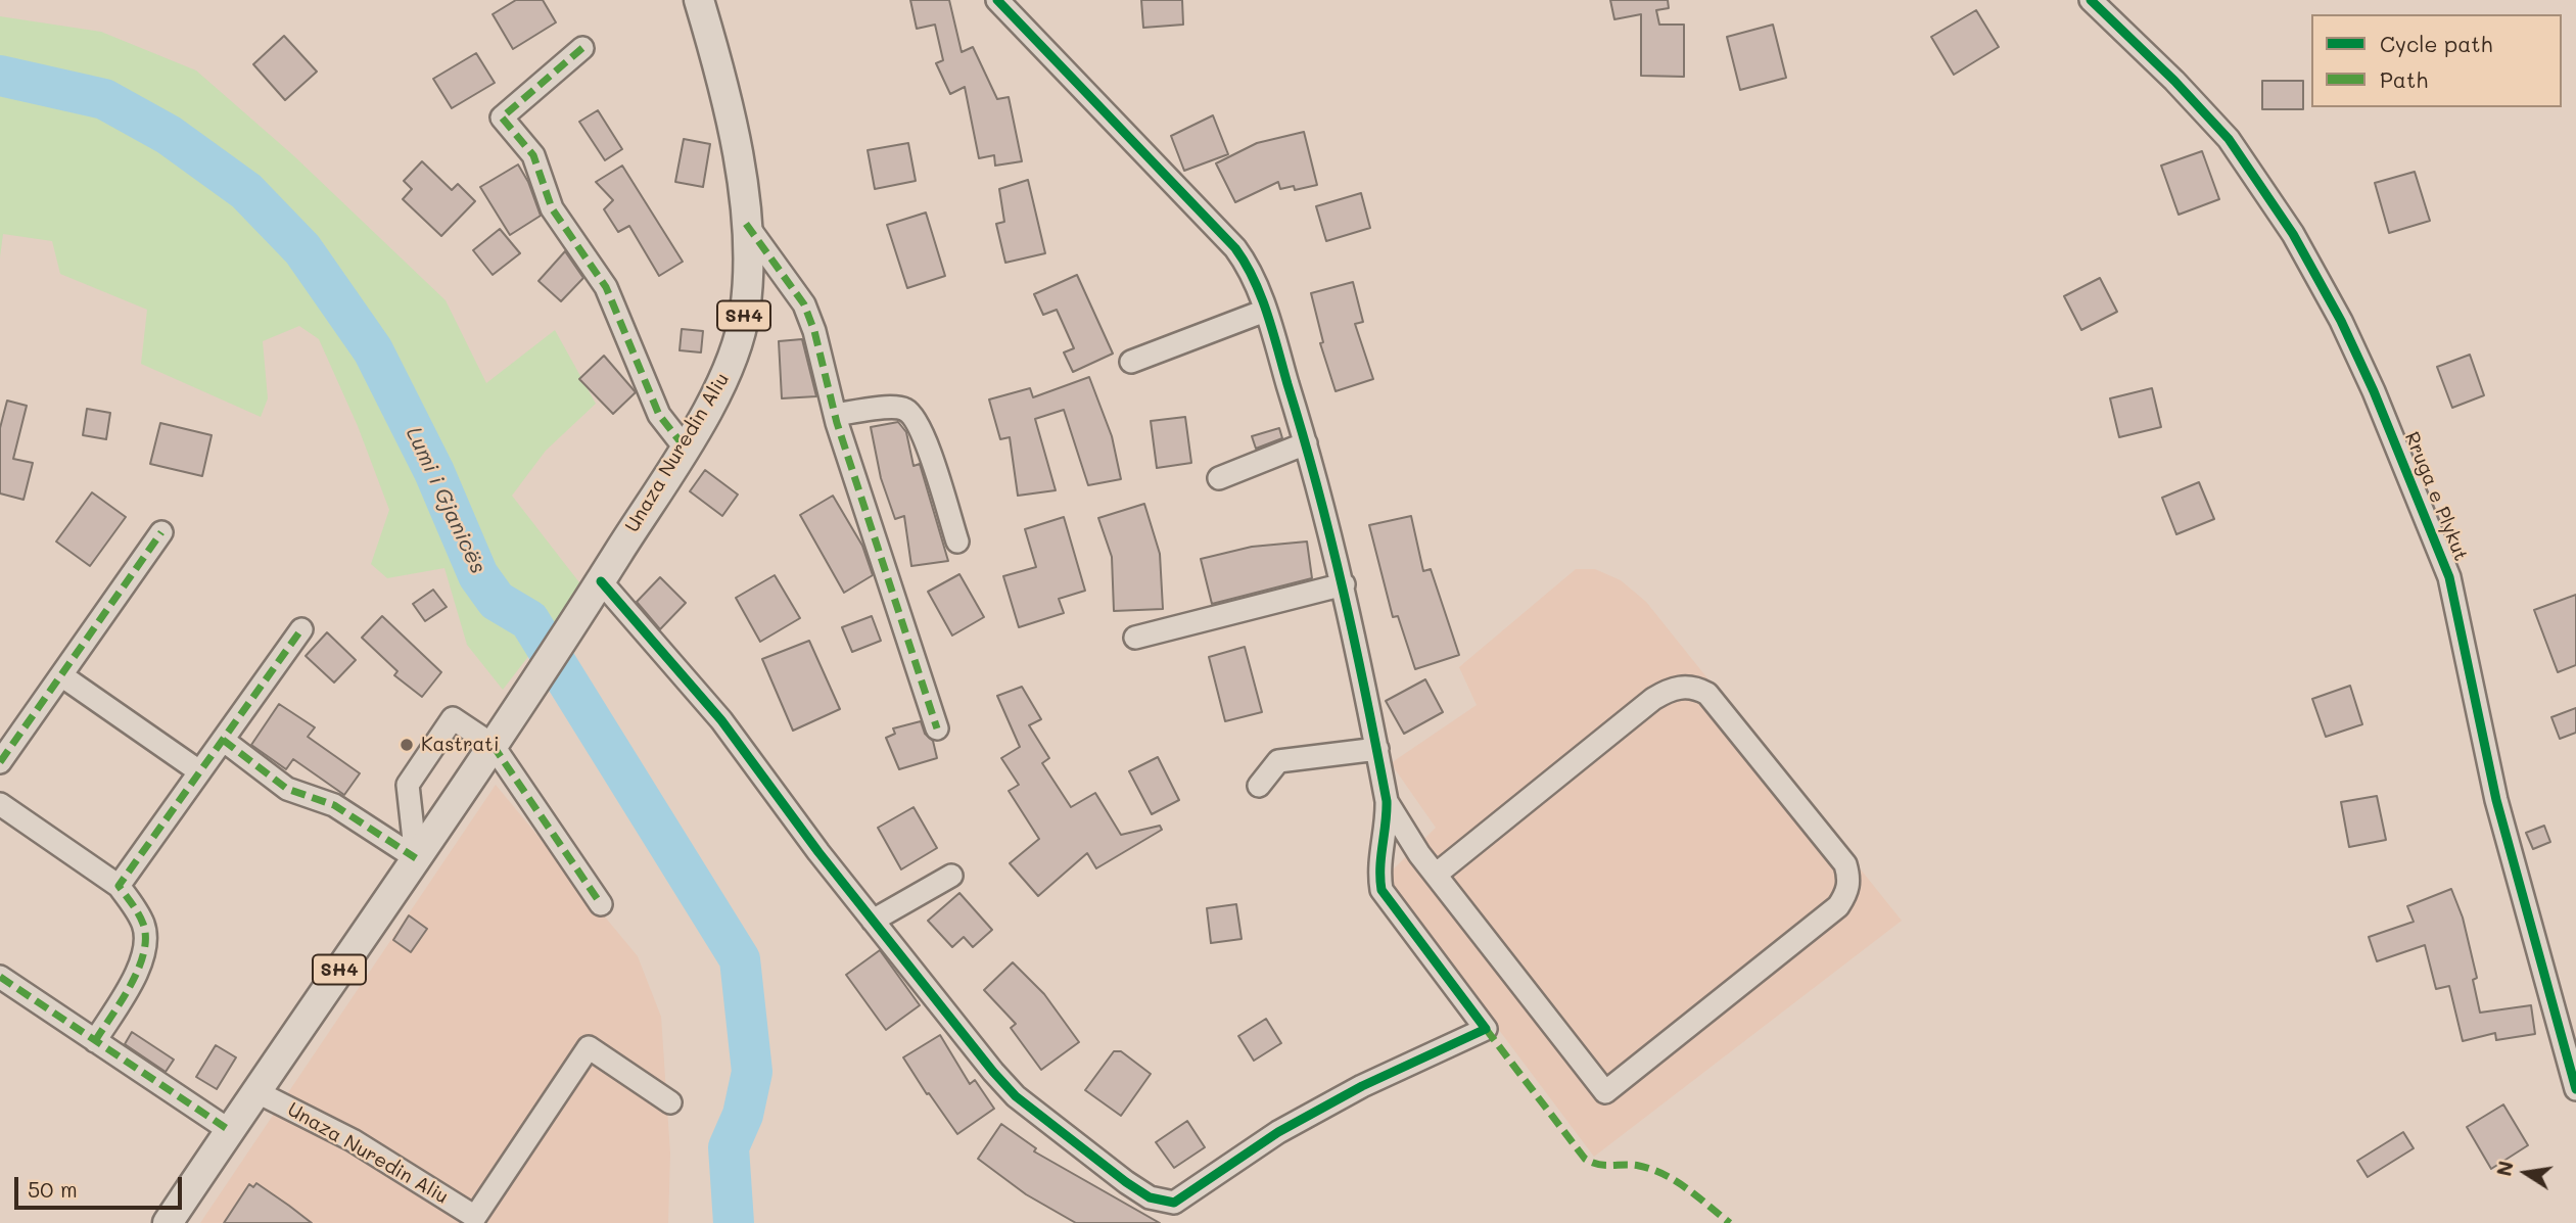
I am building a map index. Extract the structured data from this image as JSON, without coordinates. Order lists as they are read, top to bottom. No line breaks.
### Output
{"streets":{"main road":["SH4","Unaza Nuredin Aliu"],"street":["Rruga e Plykut"]},"water":["Lumi i Gjanicës"],"places":["Kastrati"],"legend":["Cycle path","Path"],"scale_bar":"50 m","north":"left"}
